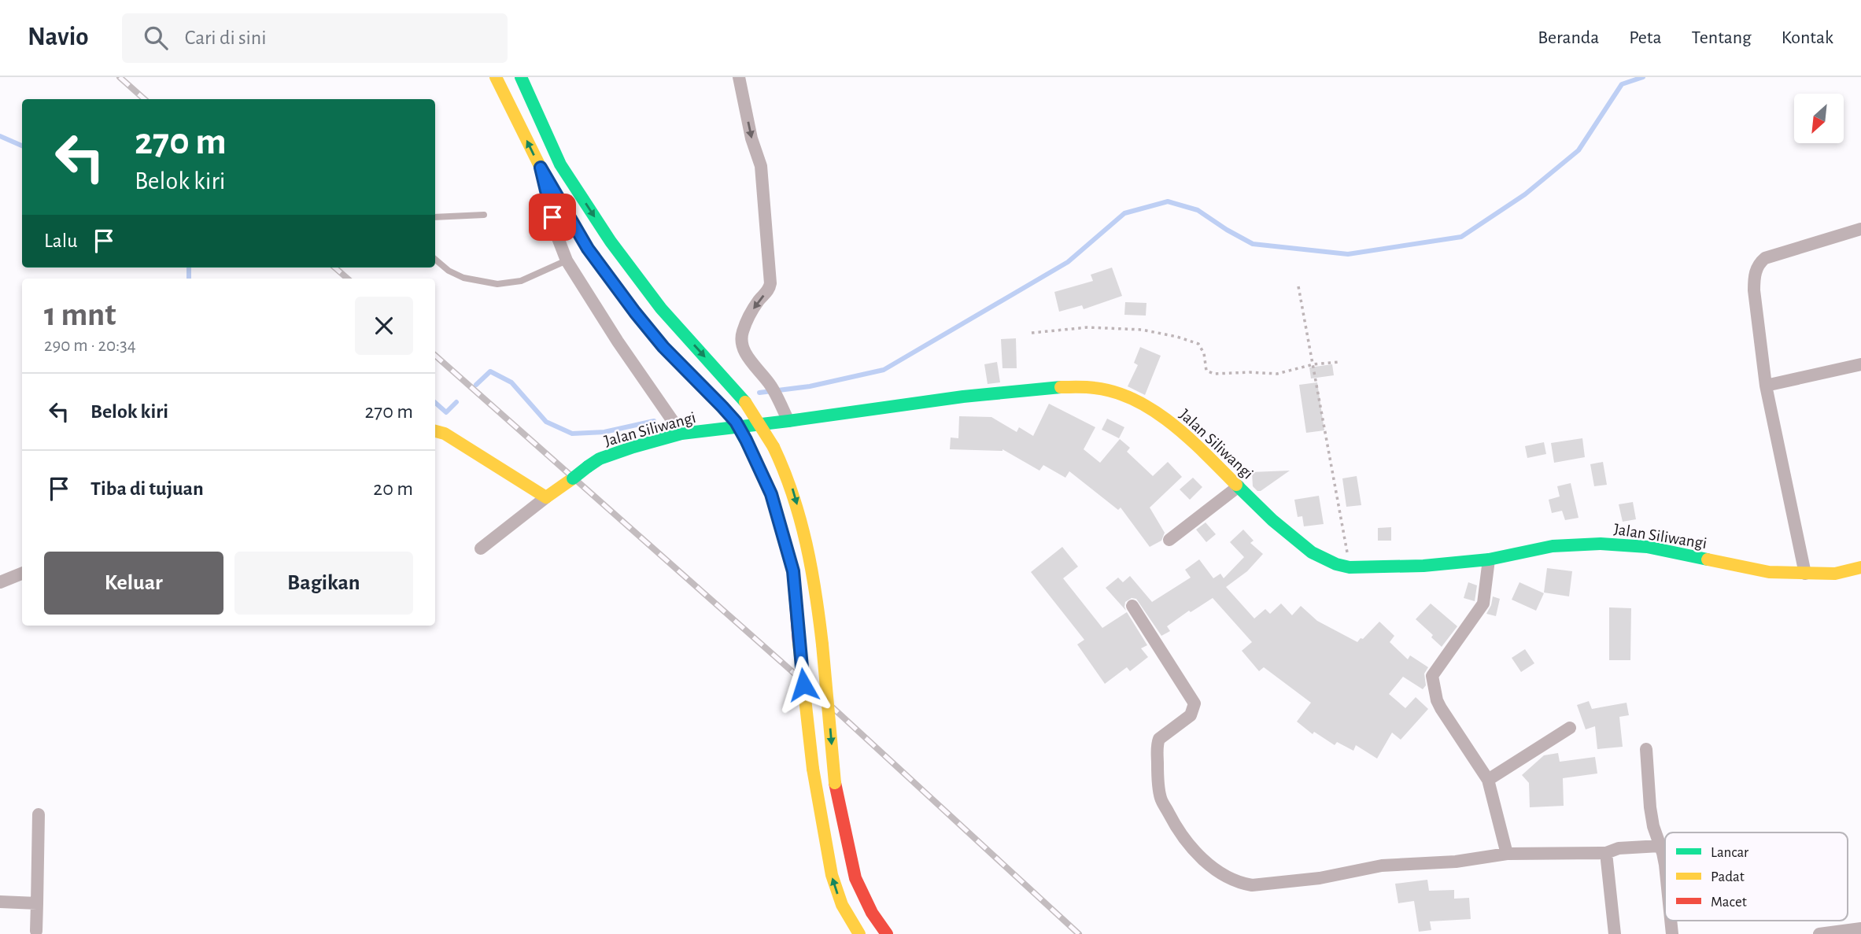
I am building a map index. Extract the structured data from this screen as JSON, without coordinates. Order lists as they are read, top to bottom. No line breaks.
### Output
{"streets":{"main road":["Jalan Siliwangi"]},"legend":["Lancar","Padat","Macet"],"north":"bottom left","page":{"header":"Navio","search":"Cari di sini","nav":["Beranda","Peta","Tentang","Kontak"],"turn":["270 m","Belok kiri"],"then":"Lalu","heading":["1 mnt","290 m · 20:34"],"list":[{"name":"Belok kiri","value":"270 m"},{"name":"Tiba di tujuan","value":"20 m"}],"buttons":["Keluar","Bagikan"]}}
